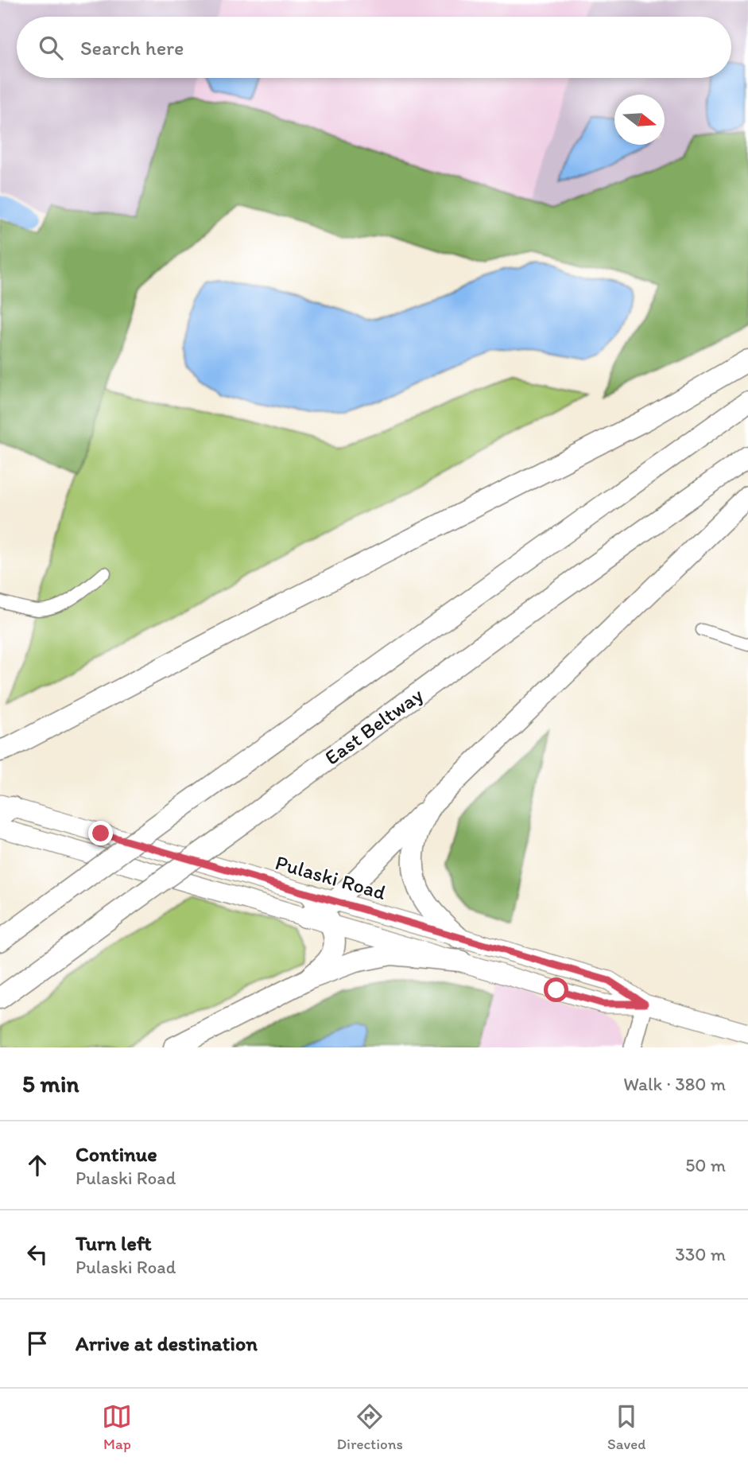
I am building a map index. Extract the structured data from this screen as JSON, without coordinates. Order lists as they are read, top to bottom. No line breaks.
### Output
{"streets":{"highway":["East Beltway"],"main road":["Pulaski Road"]},"north":"right","page":{"search":"Search here","heading":["5 min","Walk · 380 m"],"list":[["Continue","Pulaski Road","50 m"],["Turn left","Pulaski Road","330 m"],"Arrive at destination"],"nav":["Map","Directions","Saved"]}}
